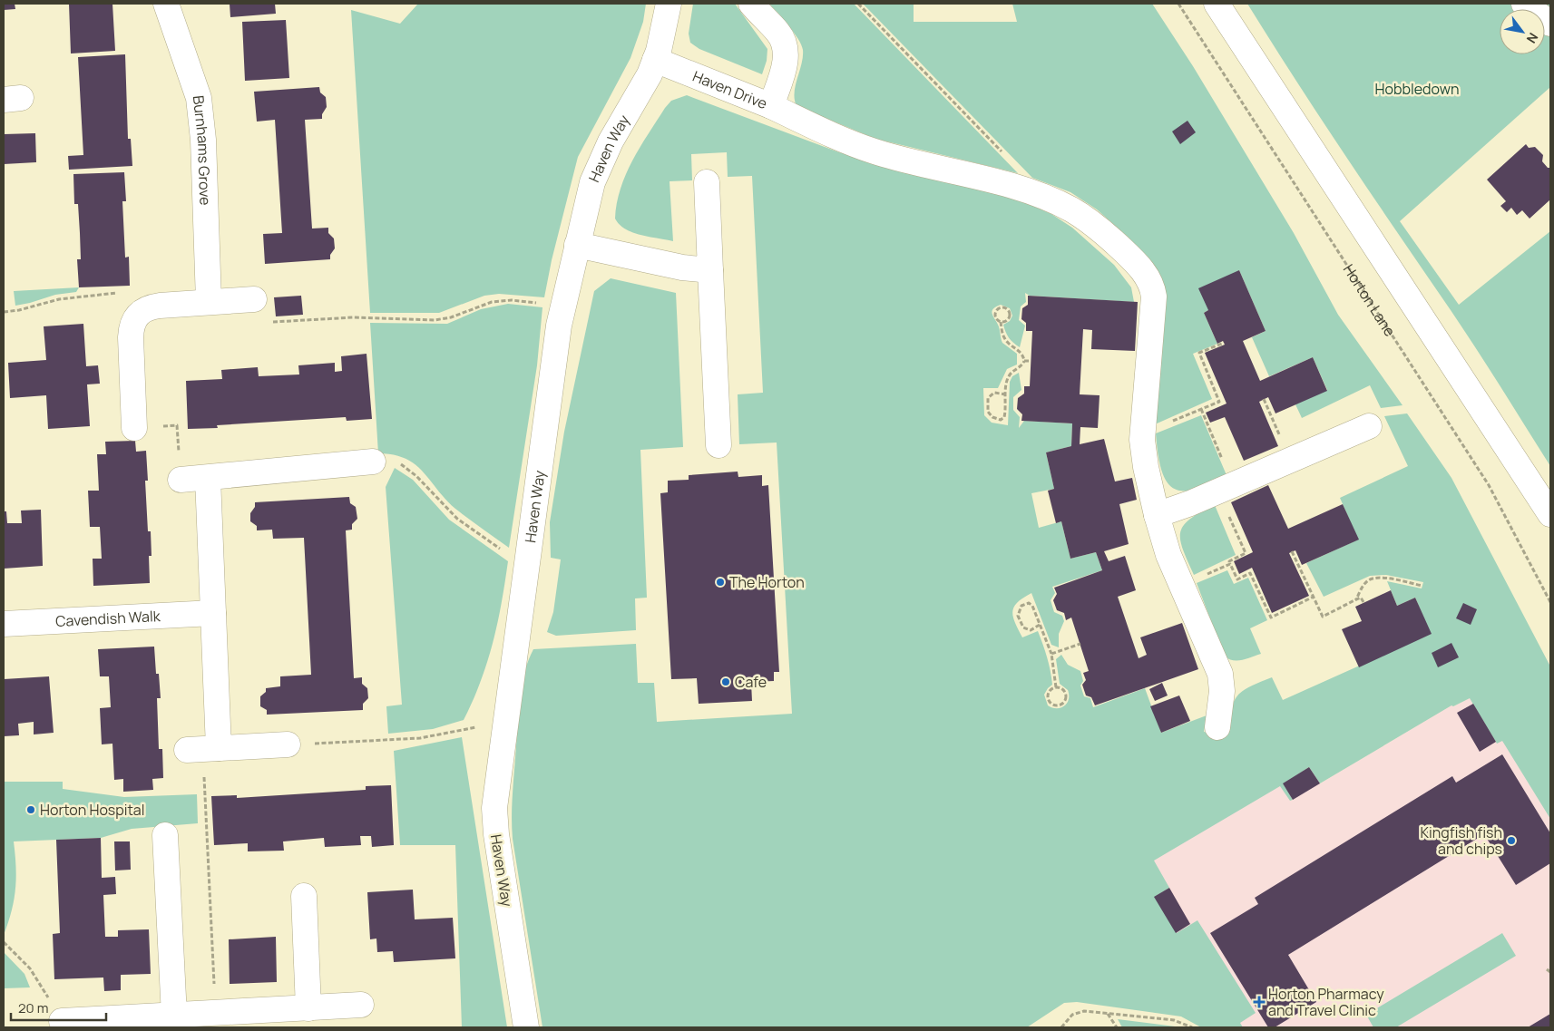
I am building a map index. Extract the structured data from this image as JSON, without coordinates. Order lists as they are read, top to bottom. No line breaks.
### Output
{"streets":{"street":["Haven Drive","Burnhams Grove","Haven Way","Cavendish Walk"],"path":["Horton Lane"]},"crossings":[["Haven Drive","Haven Way"]],"parks":["Hobbledown"],"places":{"other":["The Horton","Cafe","Horton Hospital","Kingfish fish and chips"],"health":["Horton Pharmacy and Travel Clinic"]},"scale_bar":"20 m","north":"bottom right"}
